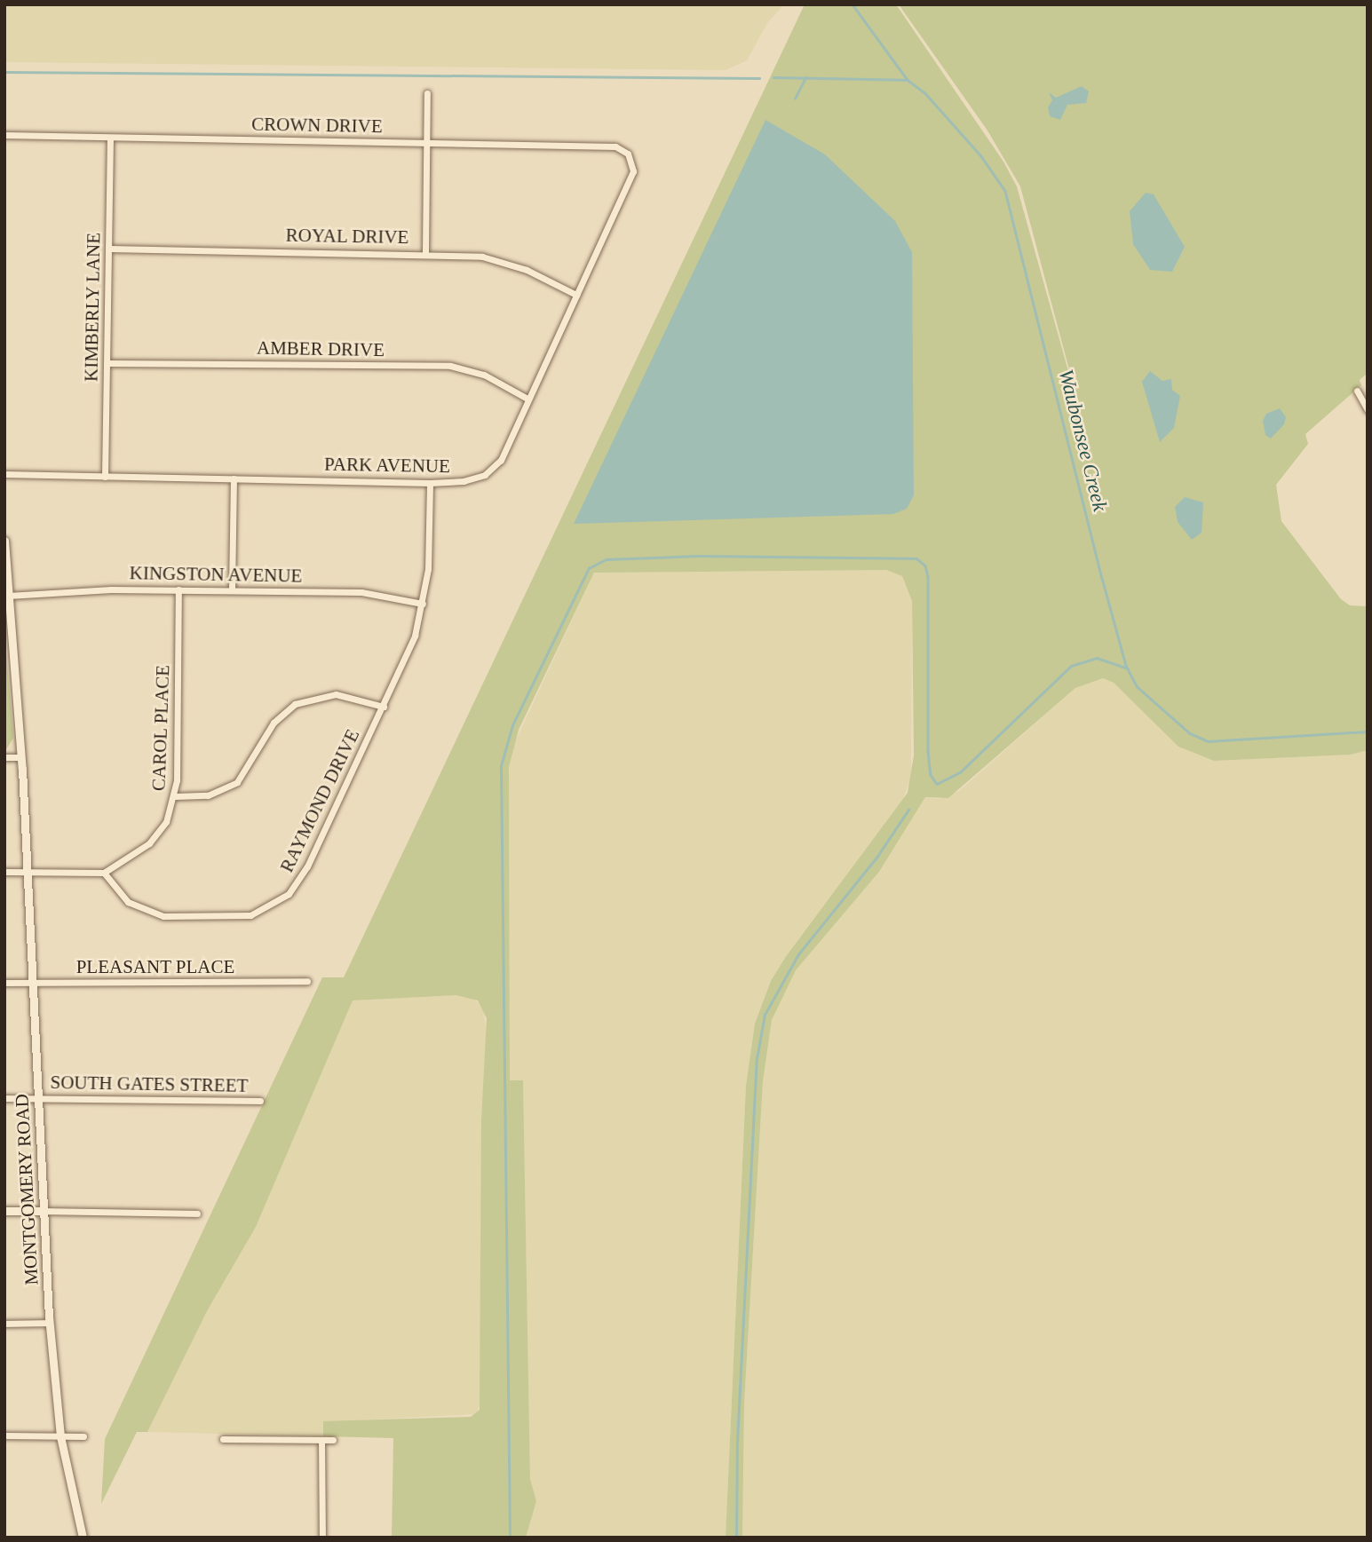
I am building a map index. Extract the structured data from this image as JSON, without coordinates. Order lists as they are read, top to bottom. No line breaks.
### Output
{"streets":{"street":["CROWN DRIVE","ROYAL DRIVE","KIMBERLY LANE","AMBER DRIVE","PARK AVENUE","KINGSTON AVENUE","CAROL PLACE","RAYMOND DRIVE","PLEASANT PLACE","SOUTH GATES STREET","MONTGOMERY ROAD"]},"crossings":[["CROWN DRIVE","KIMBERLY LANE"],["CROWN DRIVE","PARK AVENUE"],["ROYAL DRIVE","KIMBERLY LANE"],["ROYAL DRIVE","PARK AVENUE"],["KIMBERLY LANE","AMBER DRIVE"],["KIMBERLY LANE","PARK AVENUE"],["AMBER DRIVE","PARK AVENUE"],["PARK AVENUE","RAYMOND DRIVE"],["KINGSTON AVENUE","CAROL PLACE"],["KINGSTON AVENUE","RAYMOND DRIVE"],["KINGSTON AVENUE","MONTGOMERY ROAD"],["CAROL PLACE","RAYMOND DRIVE"],["PLEASANT PLACE","MONTGOMERY ROAD"],["SOUTH GATES STREET","MONTGOMERY ROAD"]],"water":["Waubonsee Creek"]}
